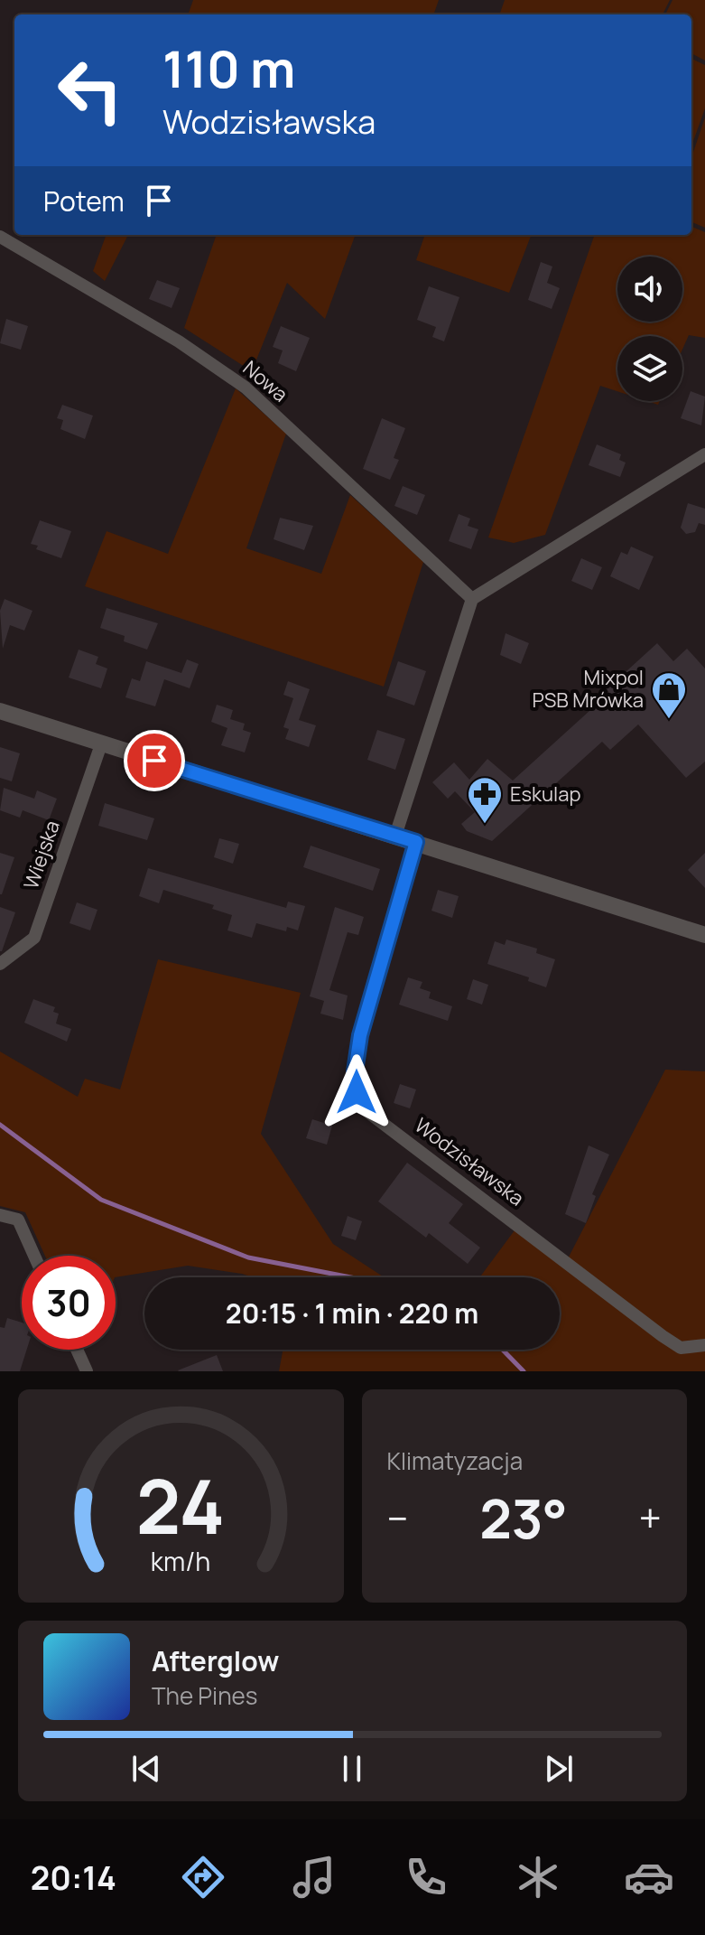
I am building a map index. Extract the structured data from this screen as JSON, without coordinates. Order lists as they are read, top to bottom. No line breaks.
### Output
{"streets":{"street":["Nowa","Wiejska","Wodzisławska"]},"places":{"shop":["Mixpol PSB Mrówka"],"pharmacy":["Eskulap"]},"page":{"turn":["110 m","Wodzisławska"],"then":"Potem","limit":"30","trip":"20:15 · 1 min · 220 m","tile":"Klimatyzacja","heat":["−","23°","+"],"song":["Afterglow","The Pines"],"tabs":"20:14","gauge":["24","km/h"]}}
